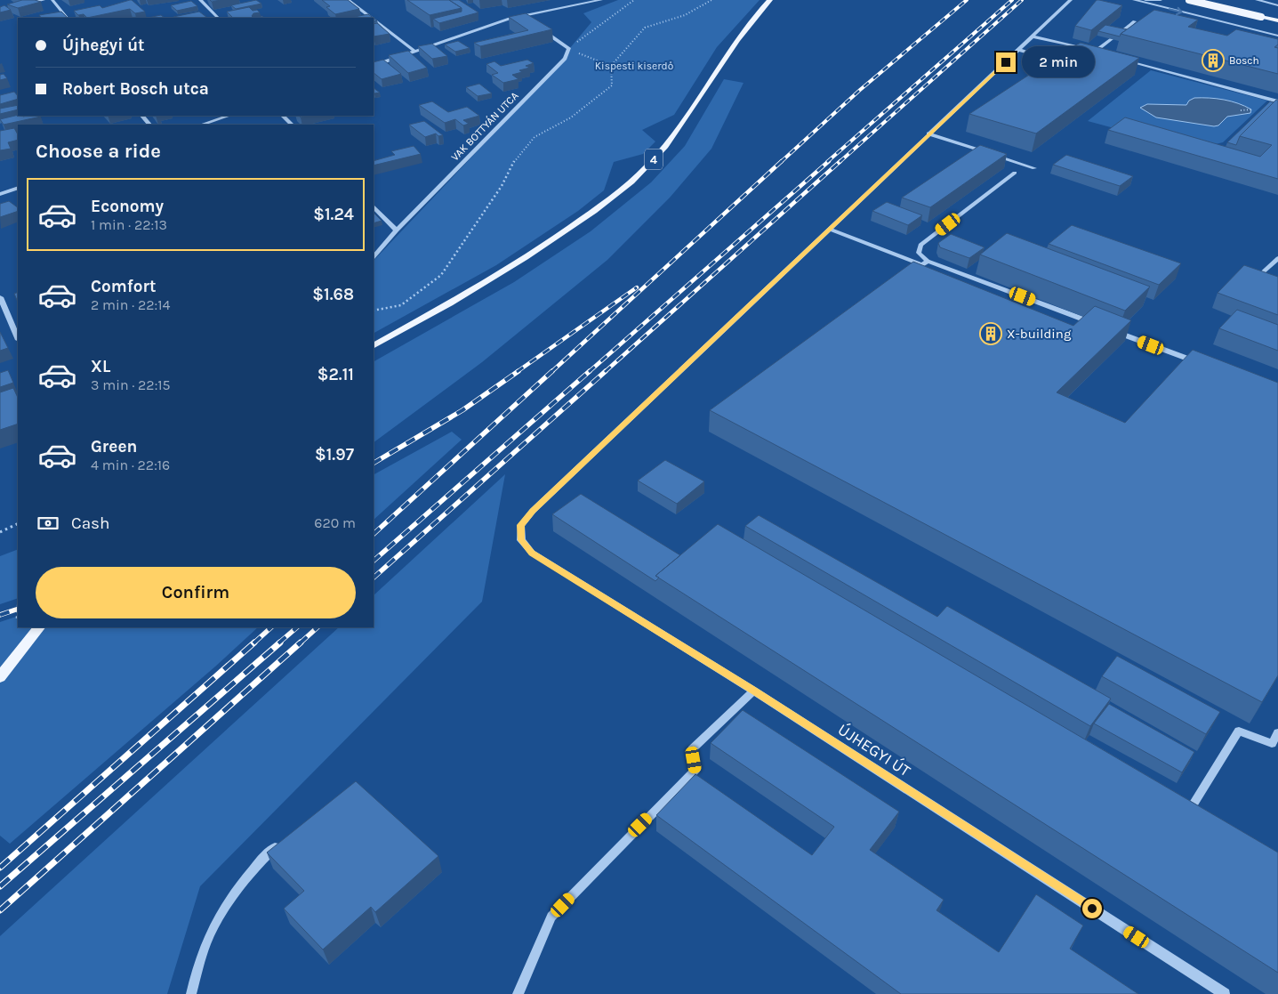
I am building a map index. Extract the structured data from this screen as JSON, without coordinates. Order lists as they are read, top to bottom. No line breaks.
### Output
{"streets":{"main road":["4"],"street":["VAK BOTTYÁN UTCA","ÚJHEGYI ÚT"]},"parks":["Kispesti kiserdő"],"places":{"building":["Bosch","X-building"]},"page":{"banner":["Újhegyi út","Robert Bosch utca"],"bubble":"2 min","heading":"Choose a ride","list":[{"name":"Economy","note":"1 min · 22:13","value":"$1.24"},{"name":"Comfort","note":"2 min · 22:14","value":"$1.68"},{"name":"XL","note":"3 min · 22:15","value":"$2.11"},{"name":"Green","note":"4 min · 22:16","value":"$1.97"}],"pay":["Cash","620 m"],"buttons":"Confirm"}}
